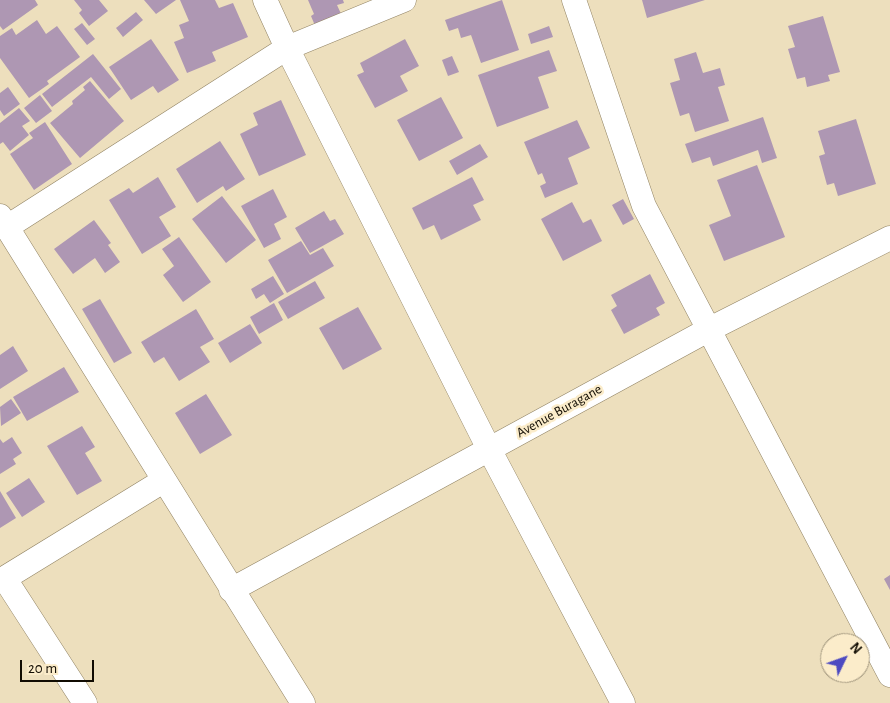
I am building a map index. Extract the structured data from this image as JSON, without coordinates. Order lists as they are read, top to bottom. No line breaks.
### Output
{"streets":{"street":["Avenue Buragane"]},"scale_bar":"20 m","north":"top right"}
